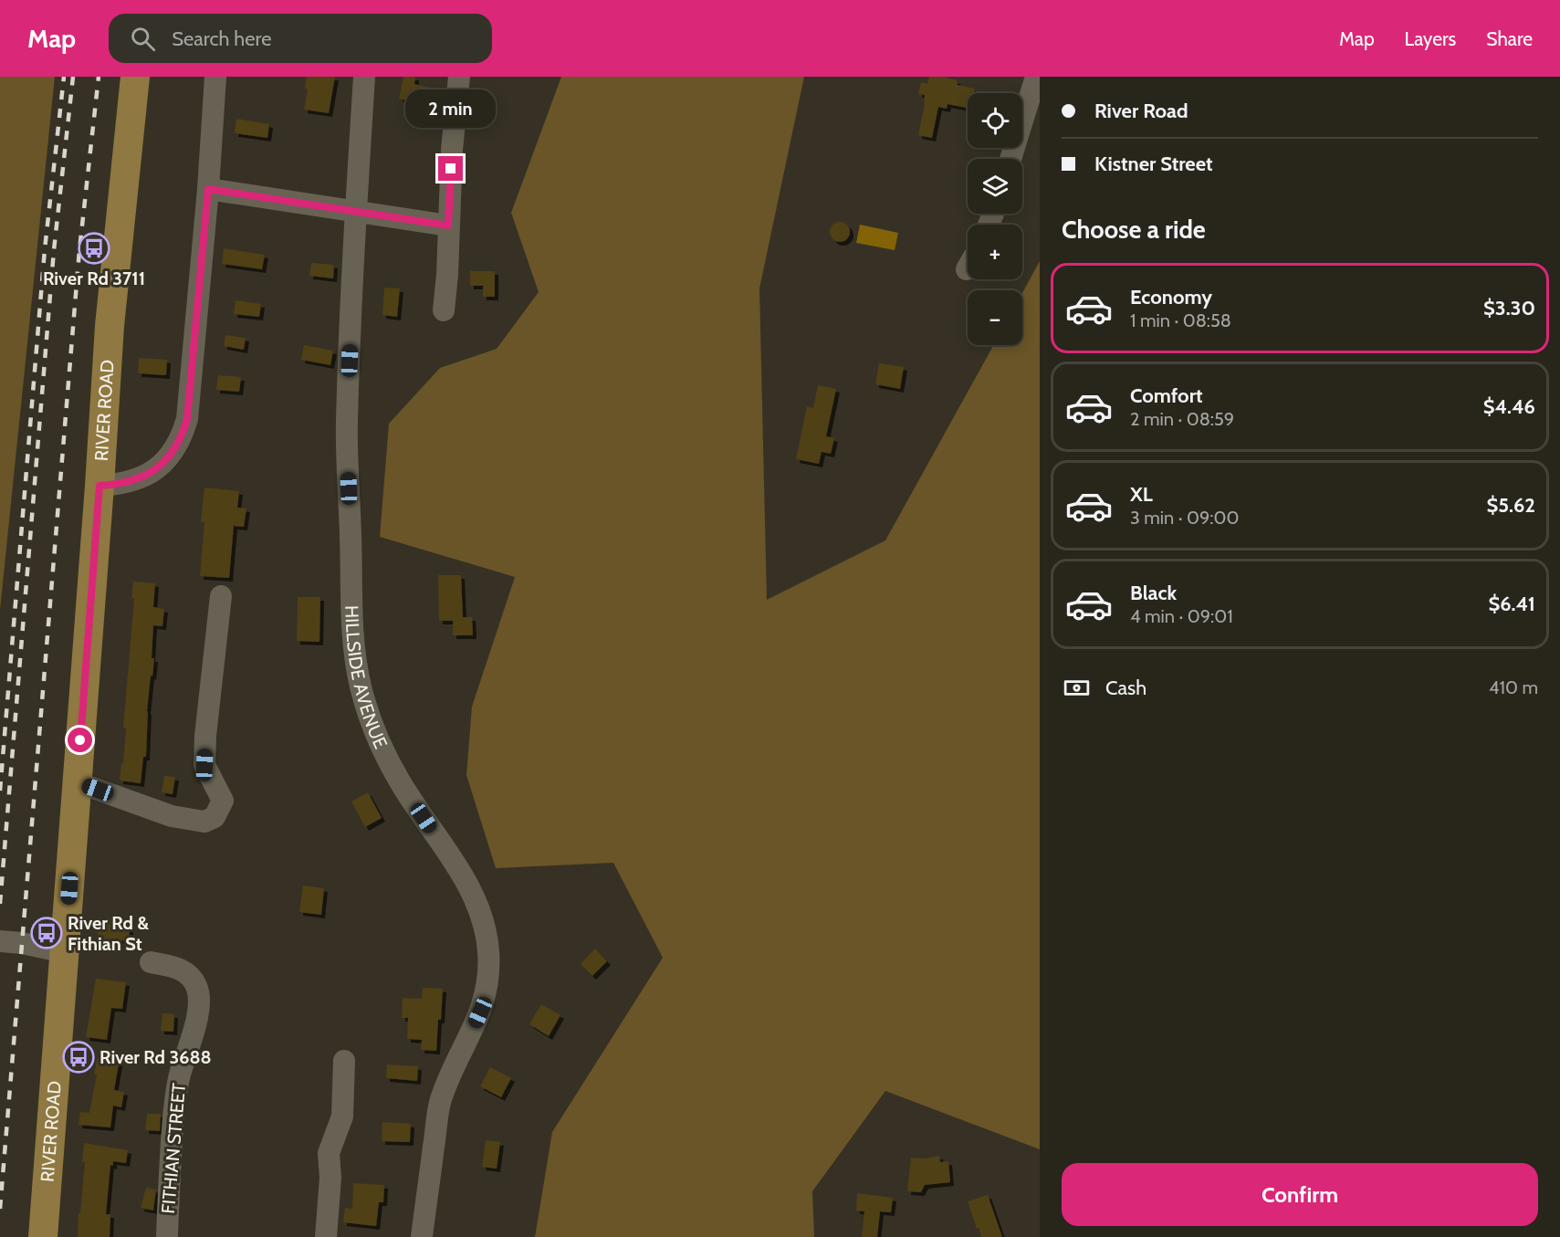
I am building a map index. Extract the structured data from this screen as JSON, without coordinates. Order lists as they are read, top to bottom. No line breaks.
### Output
{"streets":{"main road":["RIVER ROAD"],"street":["HILLSIDE AVENUE","FITHIAN STREET"]},"places":{"bus stop":["River Rd 3711","River Rd & Fithian St","River Rd 3688"]},"page":{"header":"Map","search":"Search here","nav":["Map","Layers","Share"],"banner":["River Road","Kistner Street"],"bubble":"2 min","map_buttons":["+","−"],"heading":"Choose a ride","list":[{"name":"Economy","note":"1 min · 08:58","value":"$3.30"},{"name":"Comfort","note":"2 min · 08:59","value":"$4.46"},{"name":"XL","note":"3 min · 09:00","value":"$5.62"},{"name":"Black","note":"4 min · 09:01","value":"$6.41"}],"pay":["Cash","410 m"],"buttons":"Confirm"}}
